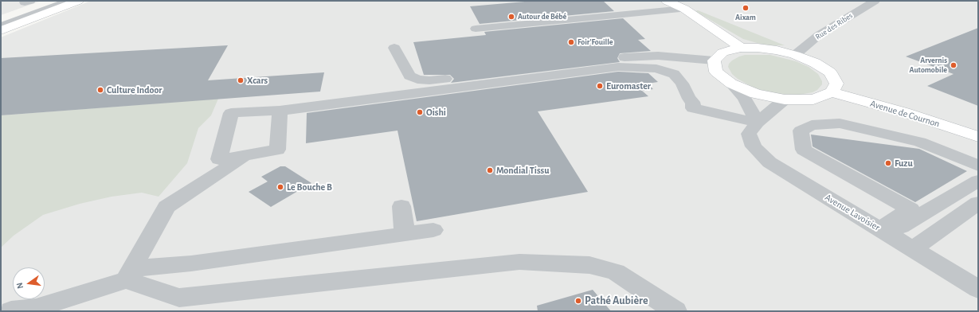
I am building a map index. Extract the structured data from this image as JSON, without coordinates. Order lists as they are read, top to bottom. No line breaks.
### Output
{"streets":{"main road":["Avenue de Cournon"],"street":["Rue des Ribes","Avenue Lavoisier"]},"places":["Aixam","Autour de Bébé","Foir'Fouille","Arvernis Automobile","Xcars","Euromaster","Culture Indoor","Oishi","Fuzu","Mondial Tissu","Le Bouche B","Pathé Aubière"],"north":"left"}
